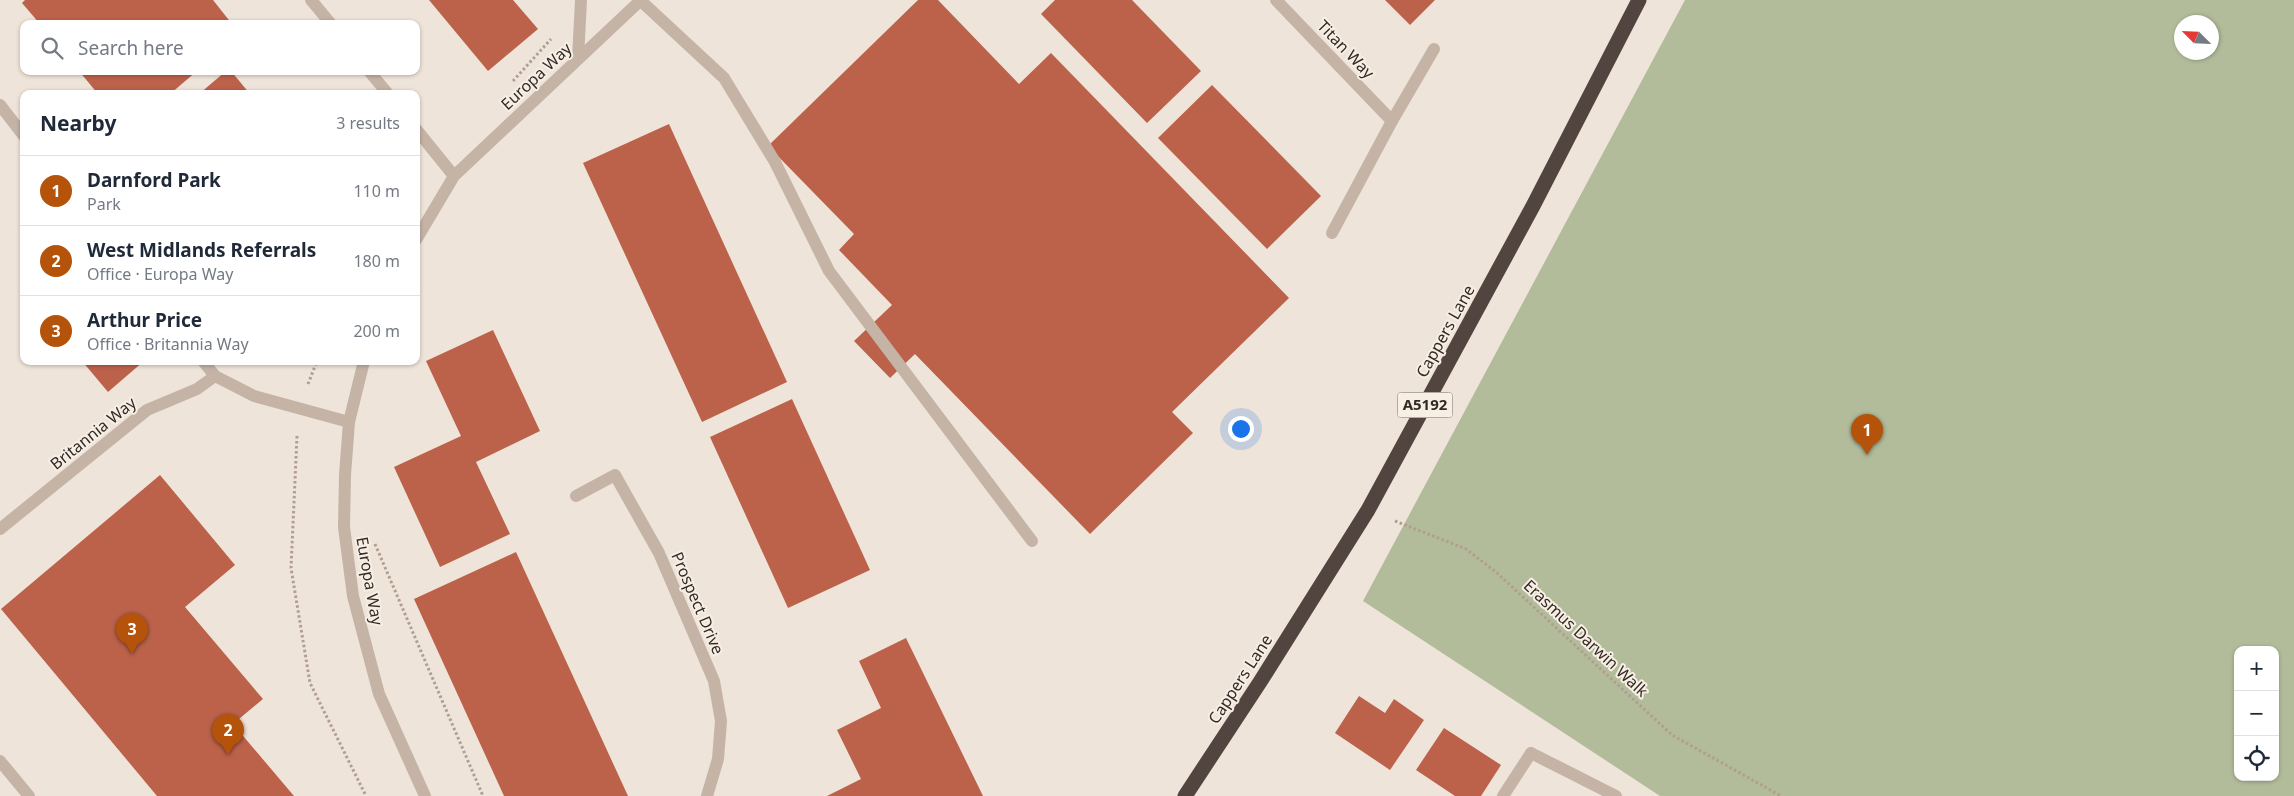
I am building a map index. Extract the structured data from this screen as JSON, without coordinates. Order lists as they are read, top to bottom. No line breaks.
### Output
{"streets":{"highway":["Cappers Lane","A5192"],"street":["Titan Way","Europa Way","Britannia Way","Prospect Drive"],"path":["Erasmus Darwin Walk"]},"crossings":[["Cappers Lane","Erasmus Darwin Walk"]],"north":"top left","page":{"search":"Search here","heading":["Nearby","3 results"],"list":[{"mark":"1","name":"Darnford Park","note":"Park","value":"110 m"},{"mark":"2","name":"West Midlands Referrals","note":"Office · Europa Way","value":"180 m"},{"mark":"3","name":"Arthur Price","note":"Office · Britannia Way","value":"200 m"}],"pins":["1","3","2"],"map_buttons":["+","−"]}}
